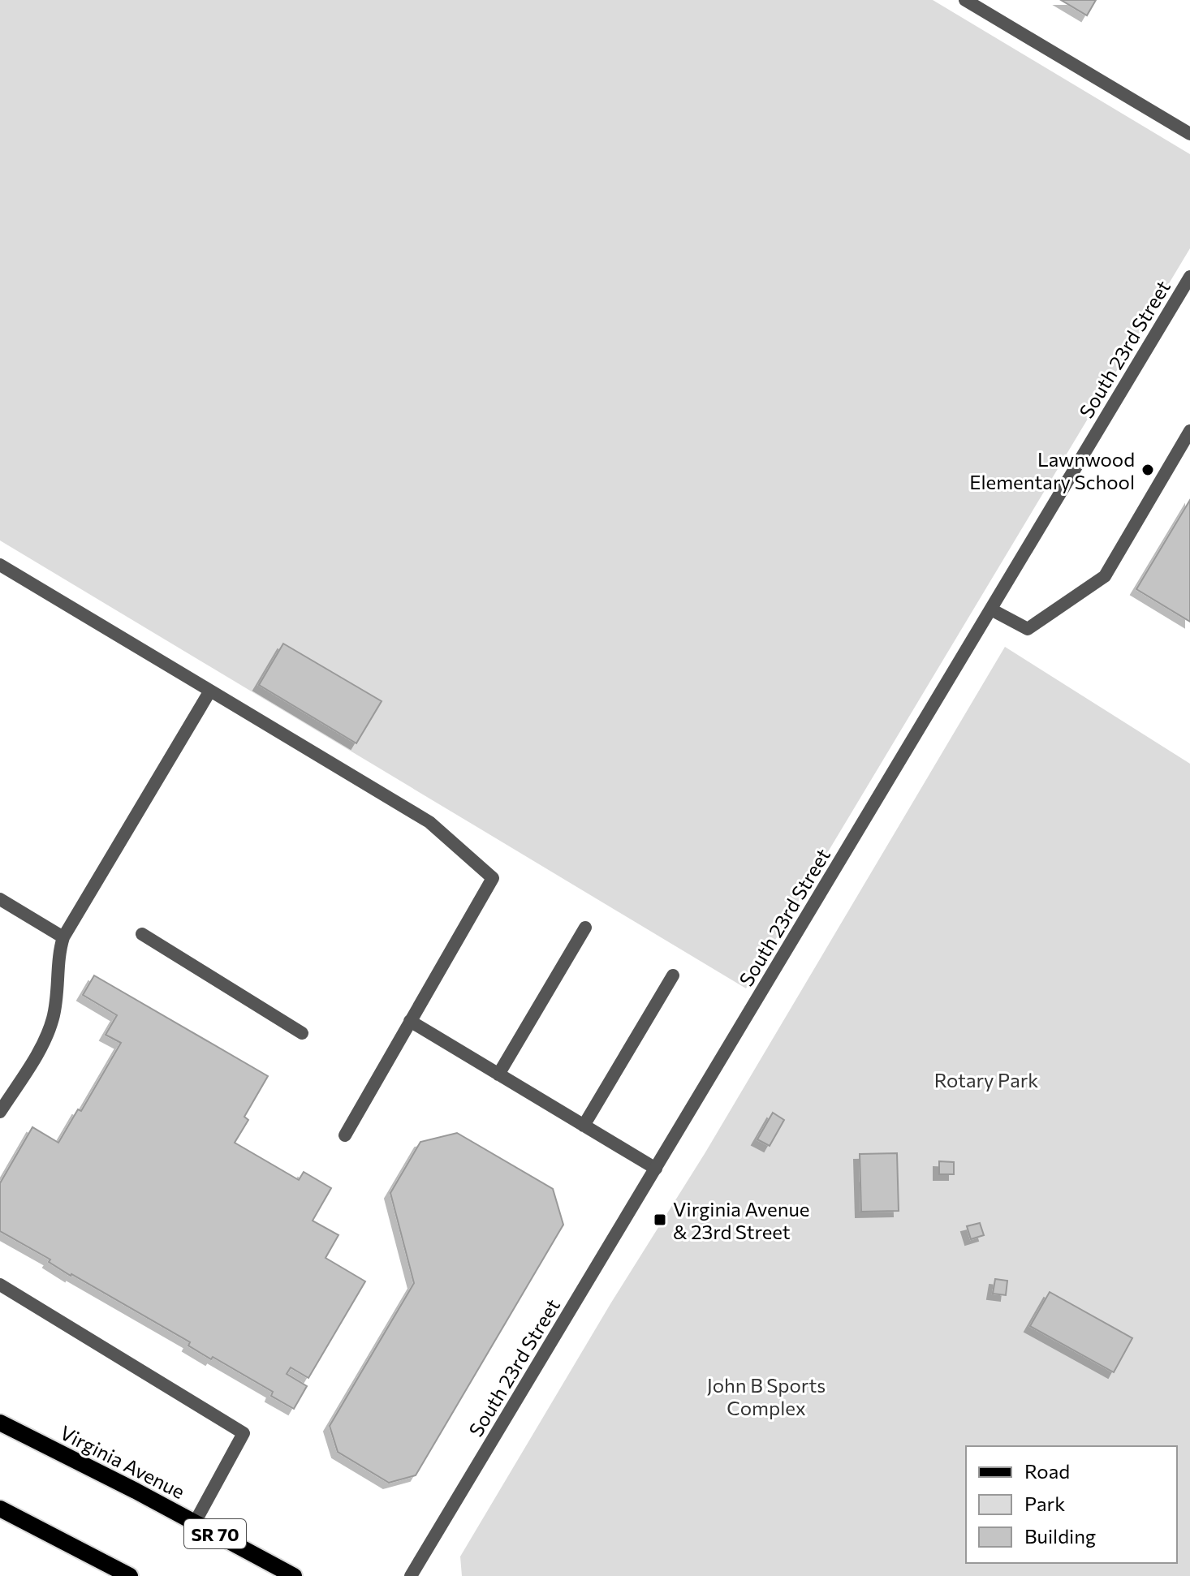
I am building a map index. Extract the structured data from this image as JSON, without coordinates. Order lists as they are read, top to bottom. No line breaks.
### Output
{"streets":{"main road":["Virginia Avenue","SR 70"],"street":["South 23rd Street"]},"parks":["Rotary Park","John B Sports Complex"],"places":{"other":["Lawnwood Elementary School"],"transit":["Virginia Avenue & 23rd Street"]},"legend":["Road","Park","Building"]}
